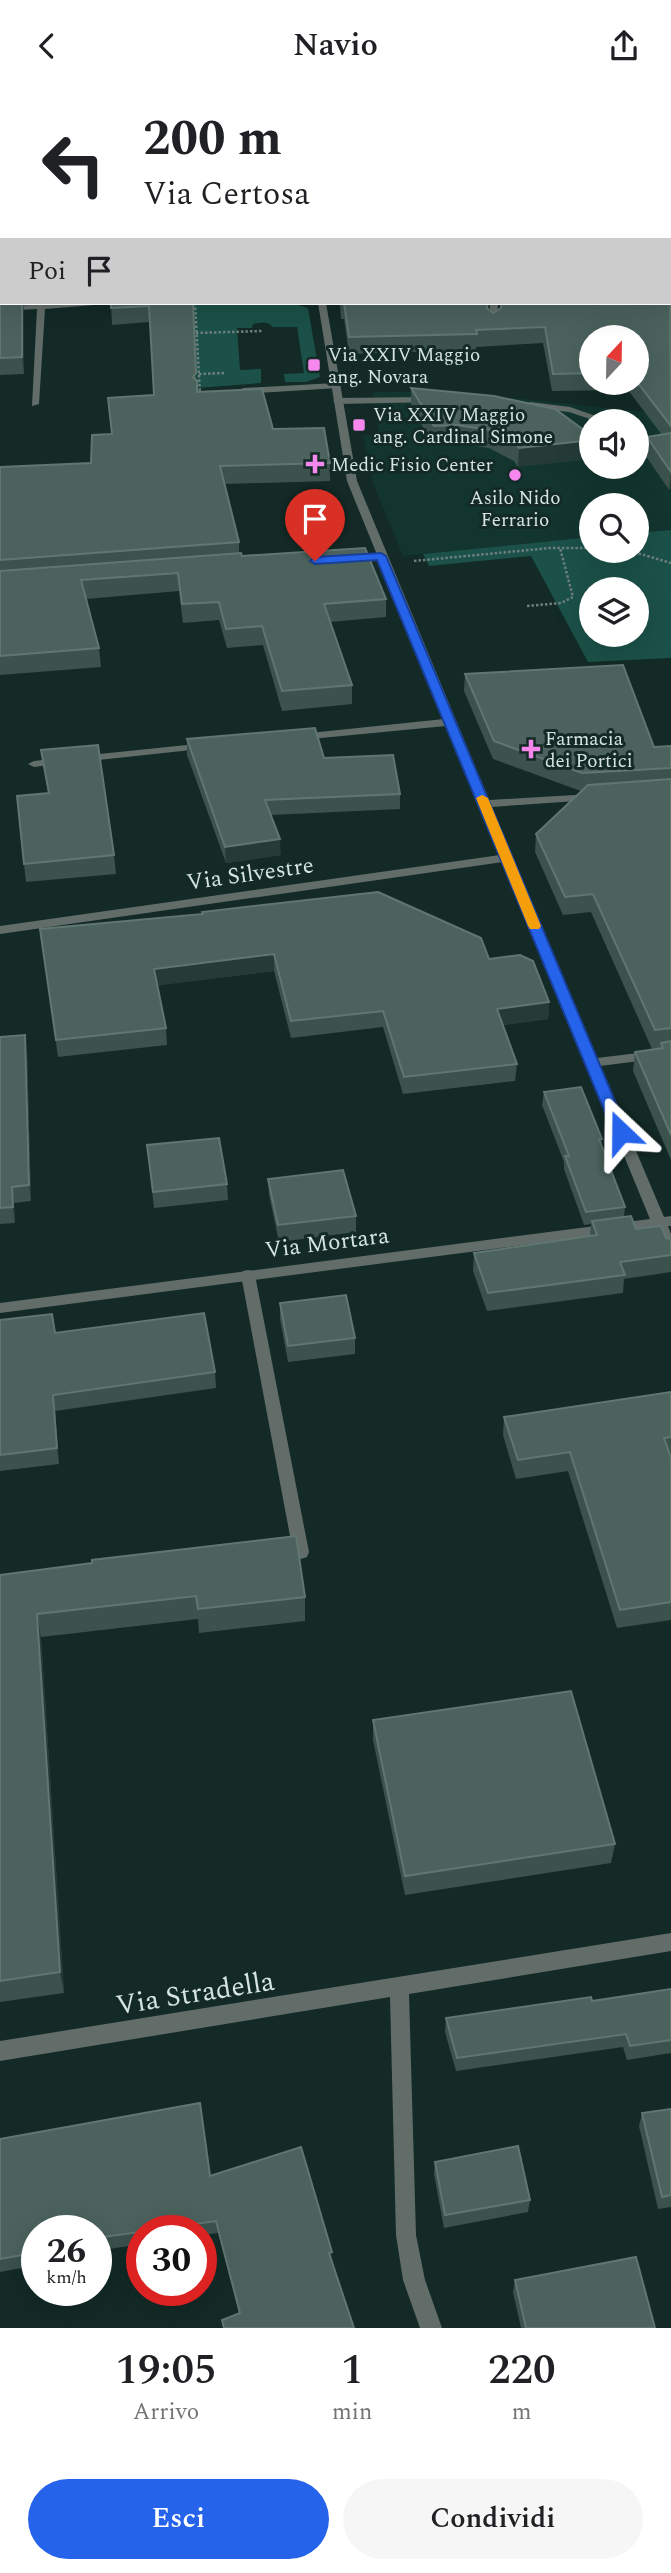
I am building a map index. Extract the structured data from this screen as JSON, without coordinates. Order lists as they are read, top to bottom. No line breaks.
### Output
{"streets":{"street":["Via Silvestre","Via Mortara","Via Stradella"]},"places":{"transit":["Via XXIV Maggio ang. Novara","Via XXIV Maggio ang. Cardinal Simone"],"health":["Medic Fisio Center","Farmacia dei Portici"],"other":["Asilo Nido Ferrario"]},"north":"top","page":{"header":"Navio","turn":["200 m","Via Certosa"],"then":"Poi","speed":"26 km/h","limit":"30","eta":["19:05","Arrivo","1","min","220","m"],"buttons":["Esci","Condividi"]}}
